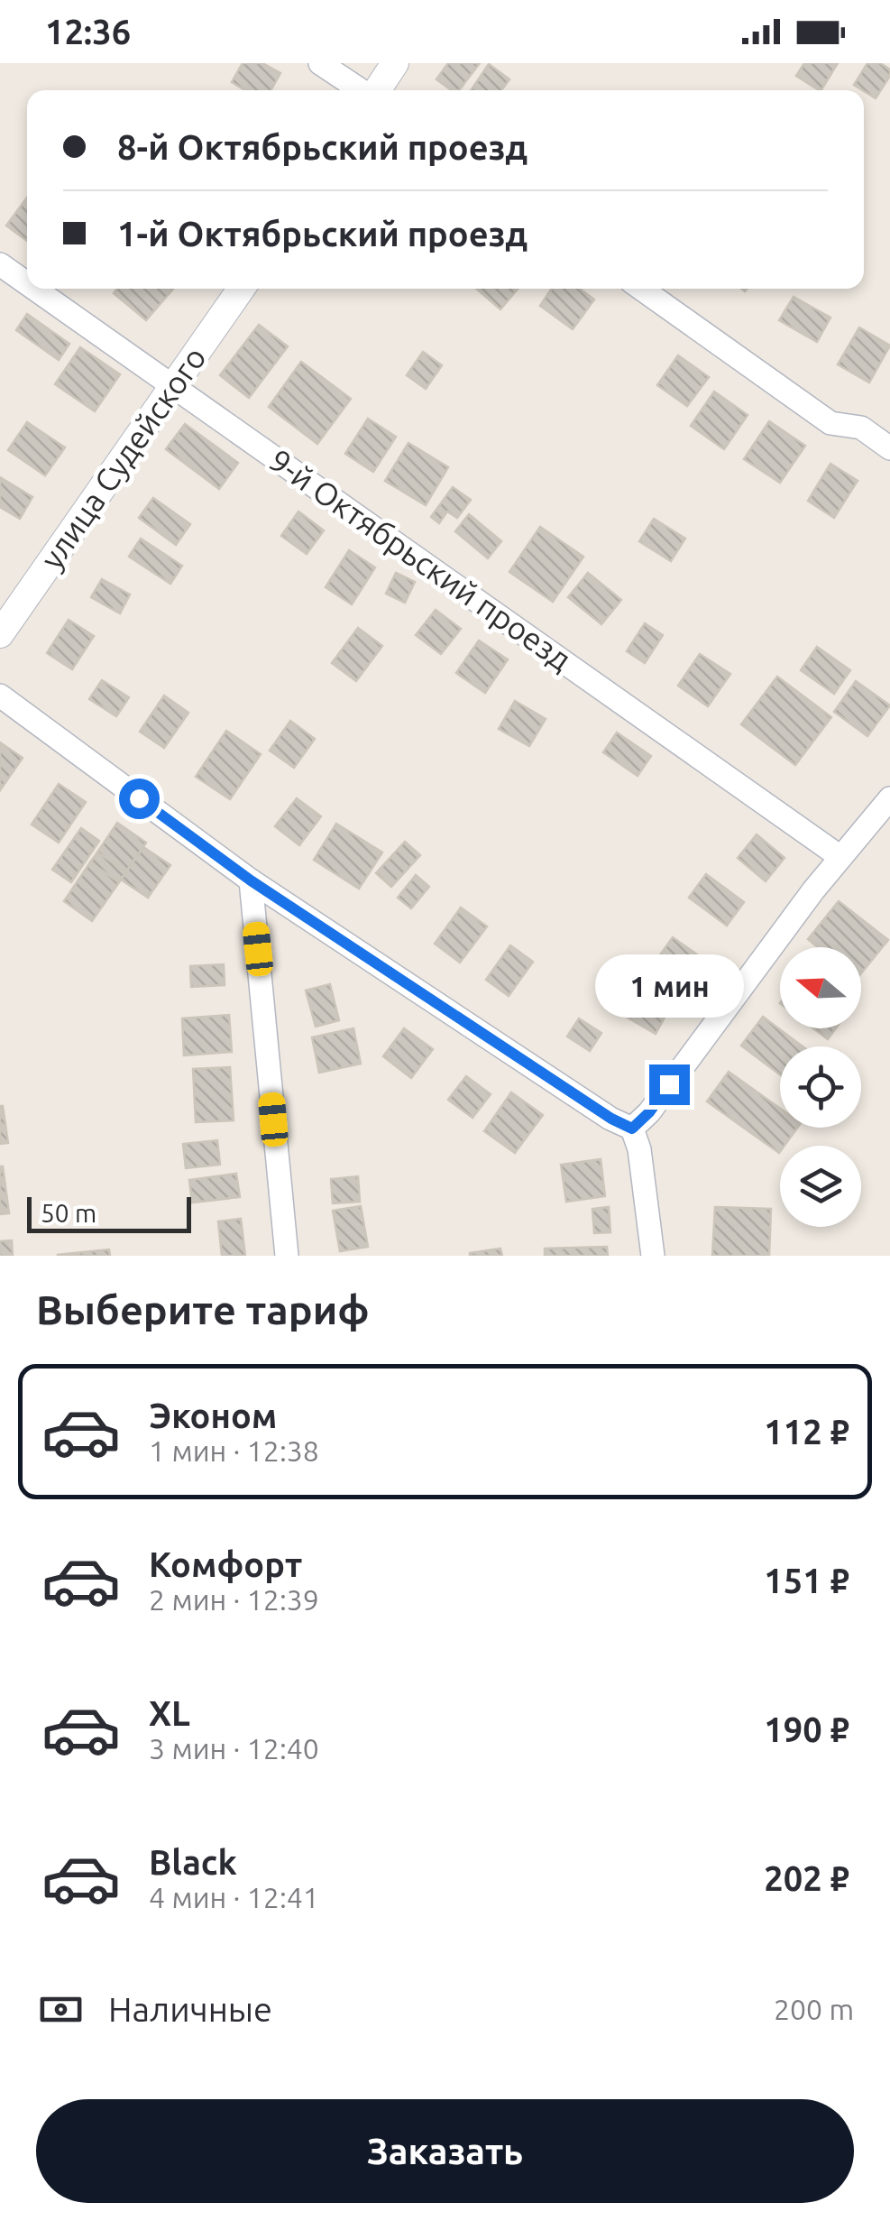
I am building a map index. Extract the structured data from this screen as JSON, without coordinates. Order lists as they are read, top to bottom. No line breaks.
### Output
{"streets":{"street":["улица Судейского","9-й Октябрьский проезд"]},"crossings":[["улица Судейского","9-й Октябрьский проезд"]],"scale_bar":"50 m","north":"left","page":{"status":"12:36","banner":["8-й Октябрьский проезд","1-й Октябрьский проезд"],"bubble":"1 мин","scale":"50 m","heading":"Выберите тариф","list":[{"name":"Эконом","note":"1 мин · 12:38","value":"112 ₽"},{"name":"Комфорт","note":"2 мин · 12:39","value":"151 ₽"},{"name":"XL","note":"3 мин · 12:40","value":"190 ₽"},{"name":"Black","note":"4 мин · 12:41","value":"202 ₽"}],"pay":["Наличные","200 m"],"buttons":"Заказать"}}
